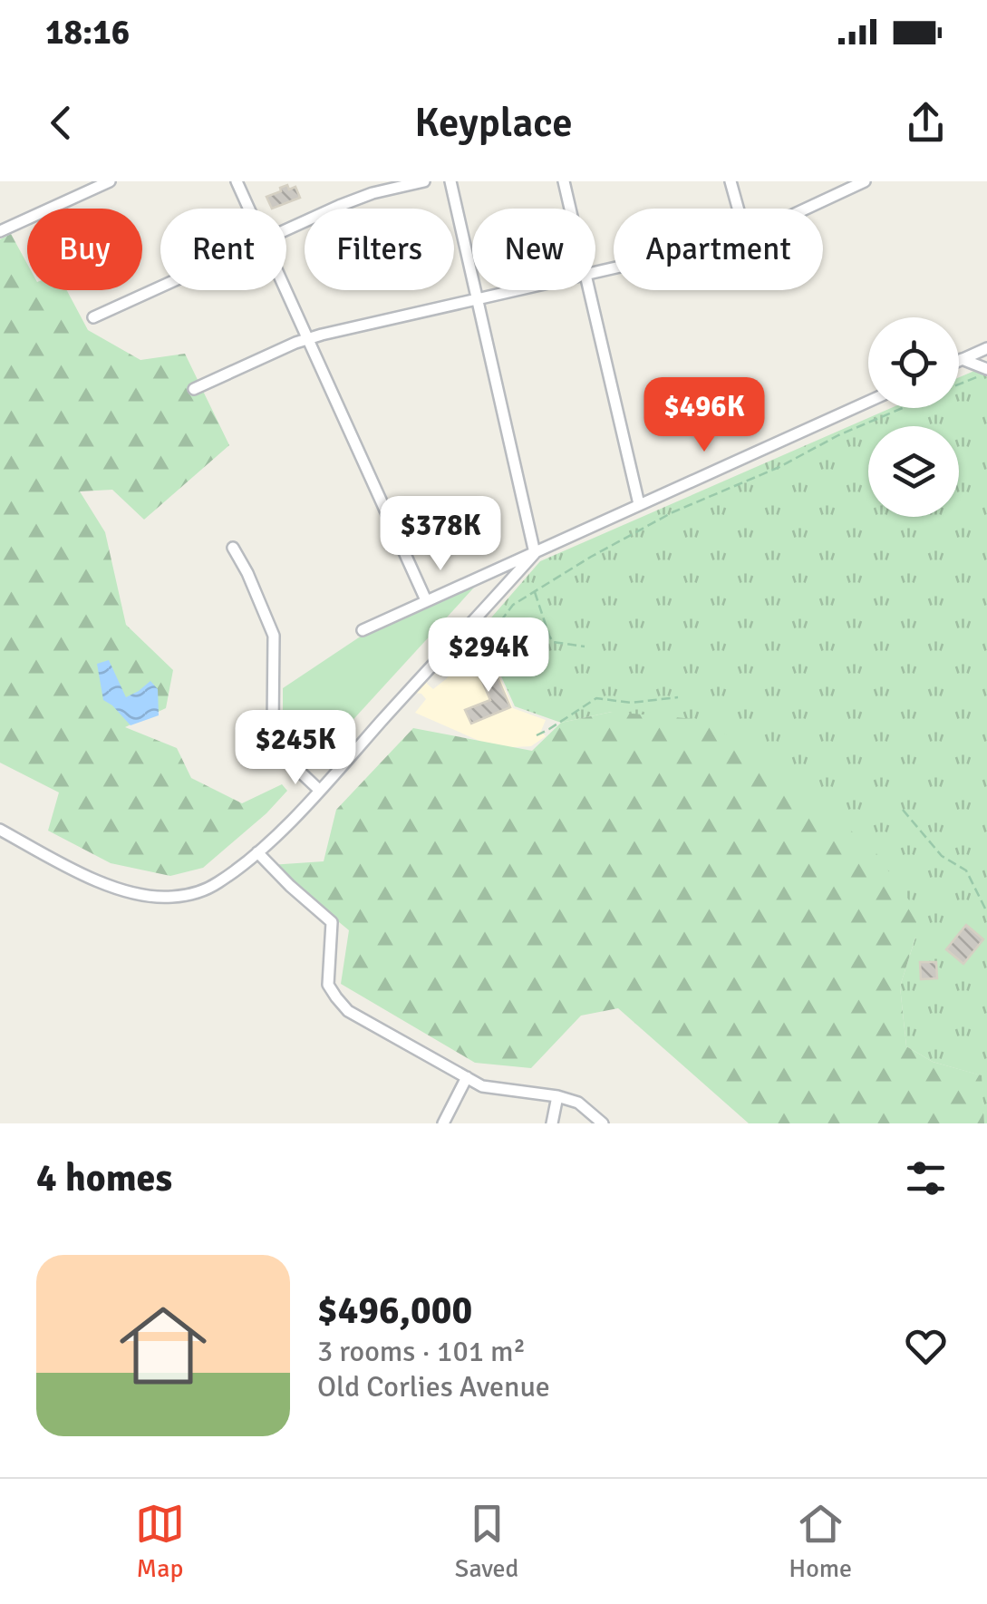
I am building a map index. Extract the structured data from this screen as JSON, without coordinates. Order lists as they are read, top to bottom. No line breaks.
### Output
{"page":{"status":"18:16","header":"Keyplace","chip":["Buy","Rent","Filters","New","Apartment"],"price":["$496K","$378K","$294K","$245K"],"heading":"4 homes","list":[{"name":"$496,000","note":"3 rooms · 101 m² · Old Corlies Avenue"}],"tabs":["Map","Saved","Home"]}}
